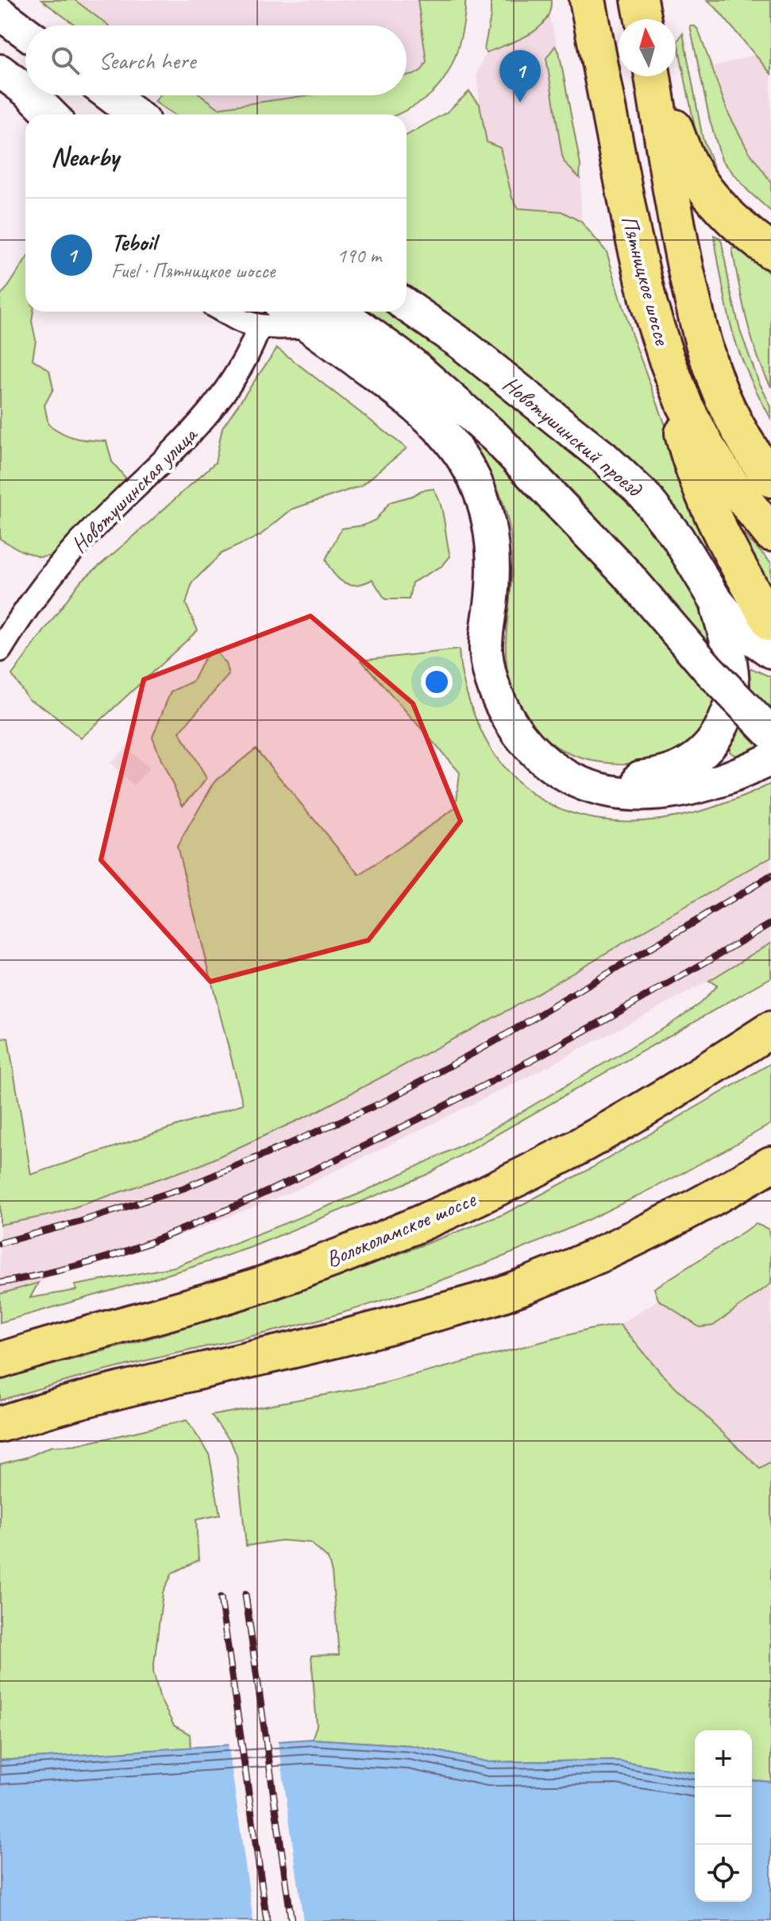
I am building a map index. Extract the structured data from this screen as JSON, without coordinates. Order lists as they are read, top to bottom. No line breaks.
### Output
{"streets":{"main road":["Пятницкое шоссе","Новотушинский проезд","Волоколамское шоссе"],"street":["Новотушинская улица"]},"north":"top","page":{"search":"Search here","pins":"1","heading":"Nearby","list":[{"mark":"1","name":"Teboil","note":"Fuel · Пятницкое шоссе","value":"190 m"}],"map_buttons":["+","−"]}}
